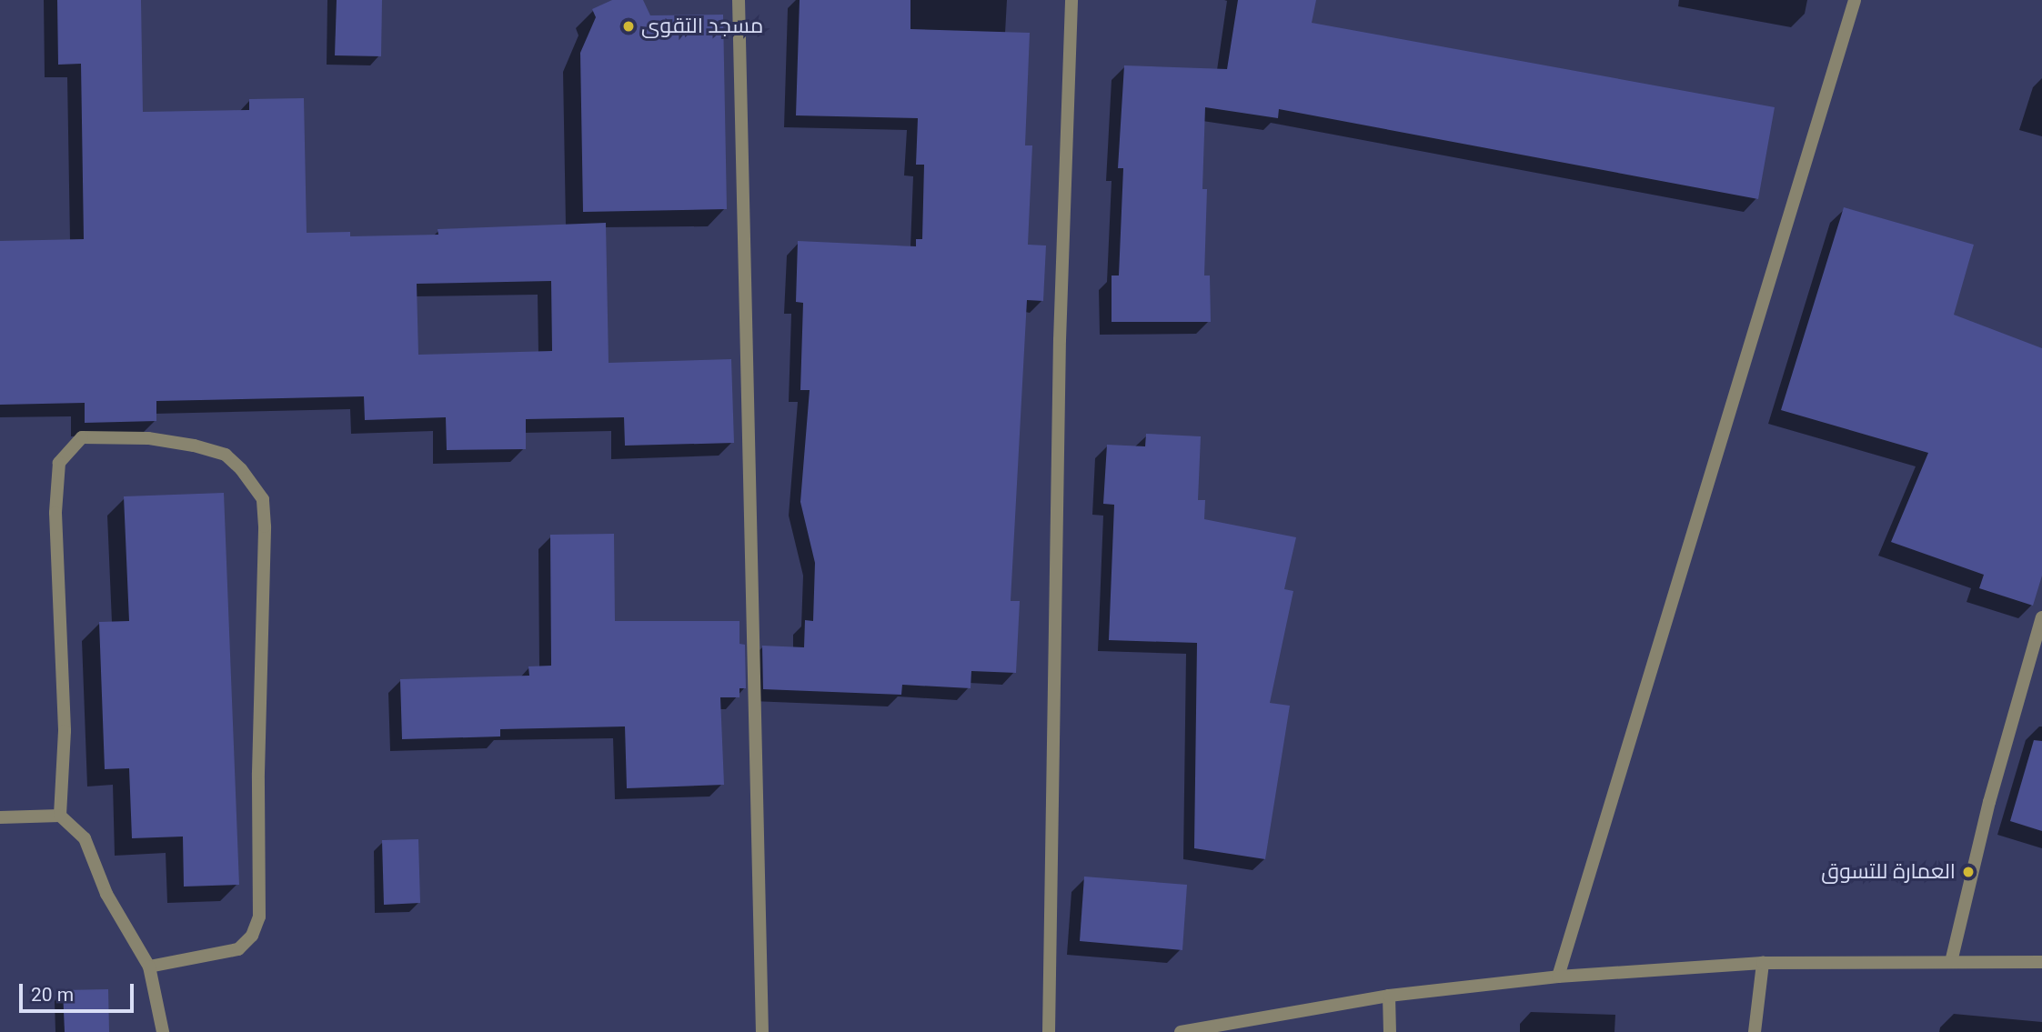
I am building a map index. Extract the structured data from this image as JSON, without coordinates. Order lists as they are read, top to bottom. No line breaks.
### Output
{"places":["مسجد التقوى","العمارة للتسوق"],"scale_bar":"20 m"}
